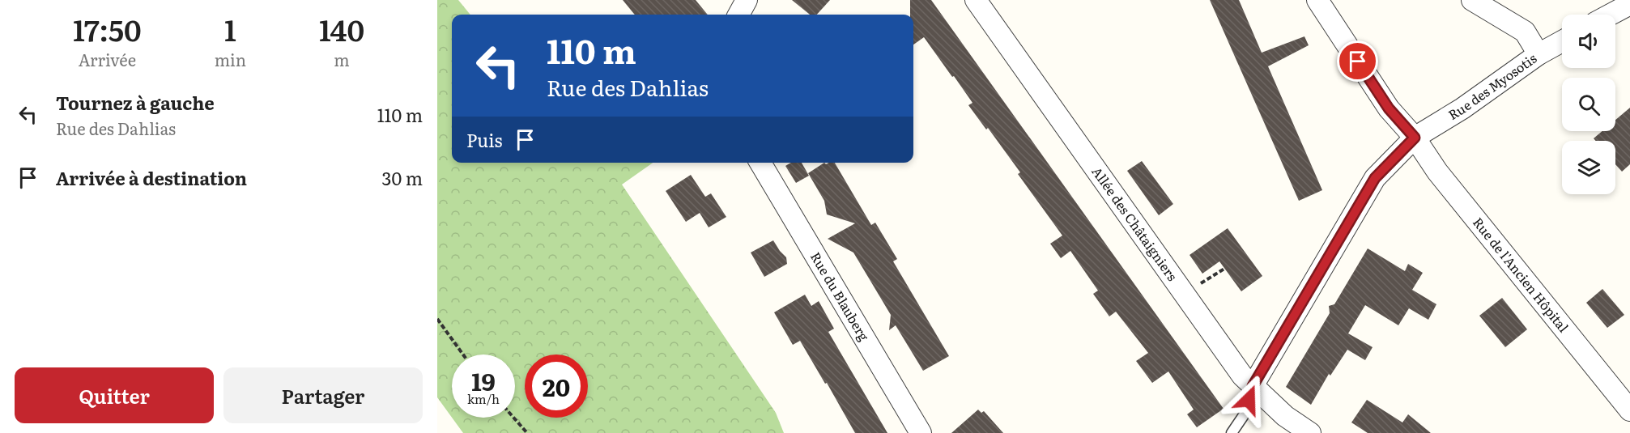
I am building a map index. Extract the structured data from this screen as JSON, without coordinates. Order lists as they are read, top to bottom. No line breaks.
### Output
{"streets":{"street":["Rue des Myosotis","Allée des Châtaigniers","Rue de l'Ancien Hôpital","Rue du Blauberg"]},"crossings":[["Rue des Myosotis","Allée des Châtaigniers"],["Rue des Myosotis","Rue de l'Ancien Hôpital"]],"page":{"eta":["17:50","Arrivée","1","min","140","m"],"turn":["110 m","Rue des Dahlias"],"list":[{"name":"Tournez à gauche","note":"Rue des Dahlias","value":"110 m"},{"name":"Arrivée à destination","value":"30 m"}],"then":"Puis","speed":"19 km/h","limit":"20","buttons":["Quitter","Partager"]}}
